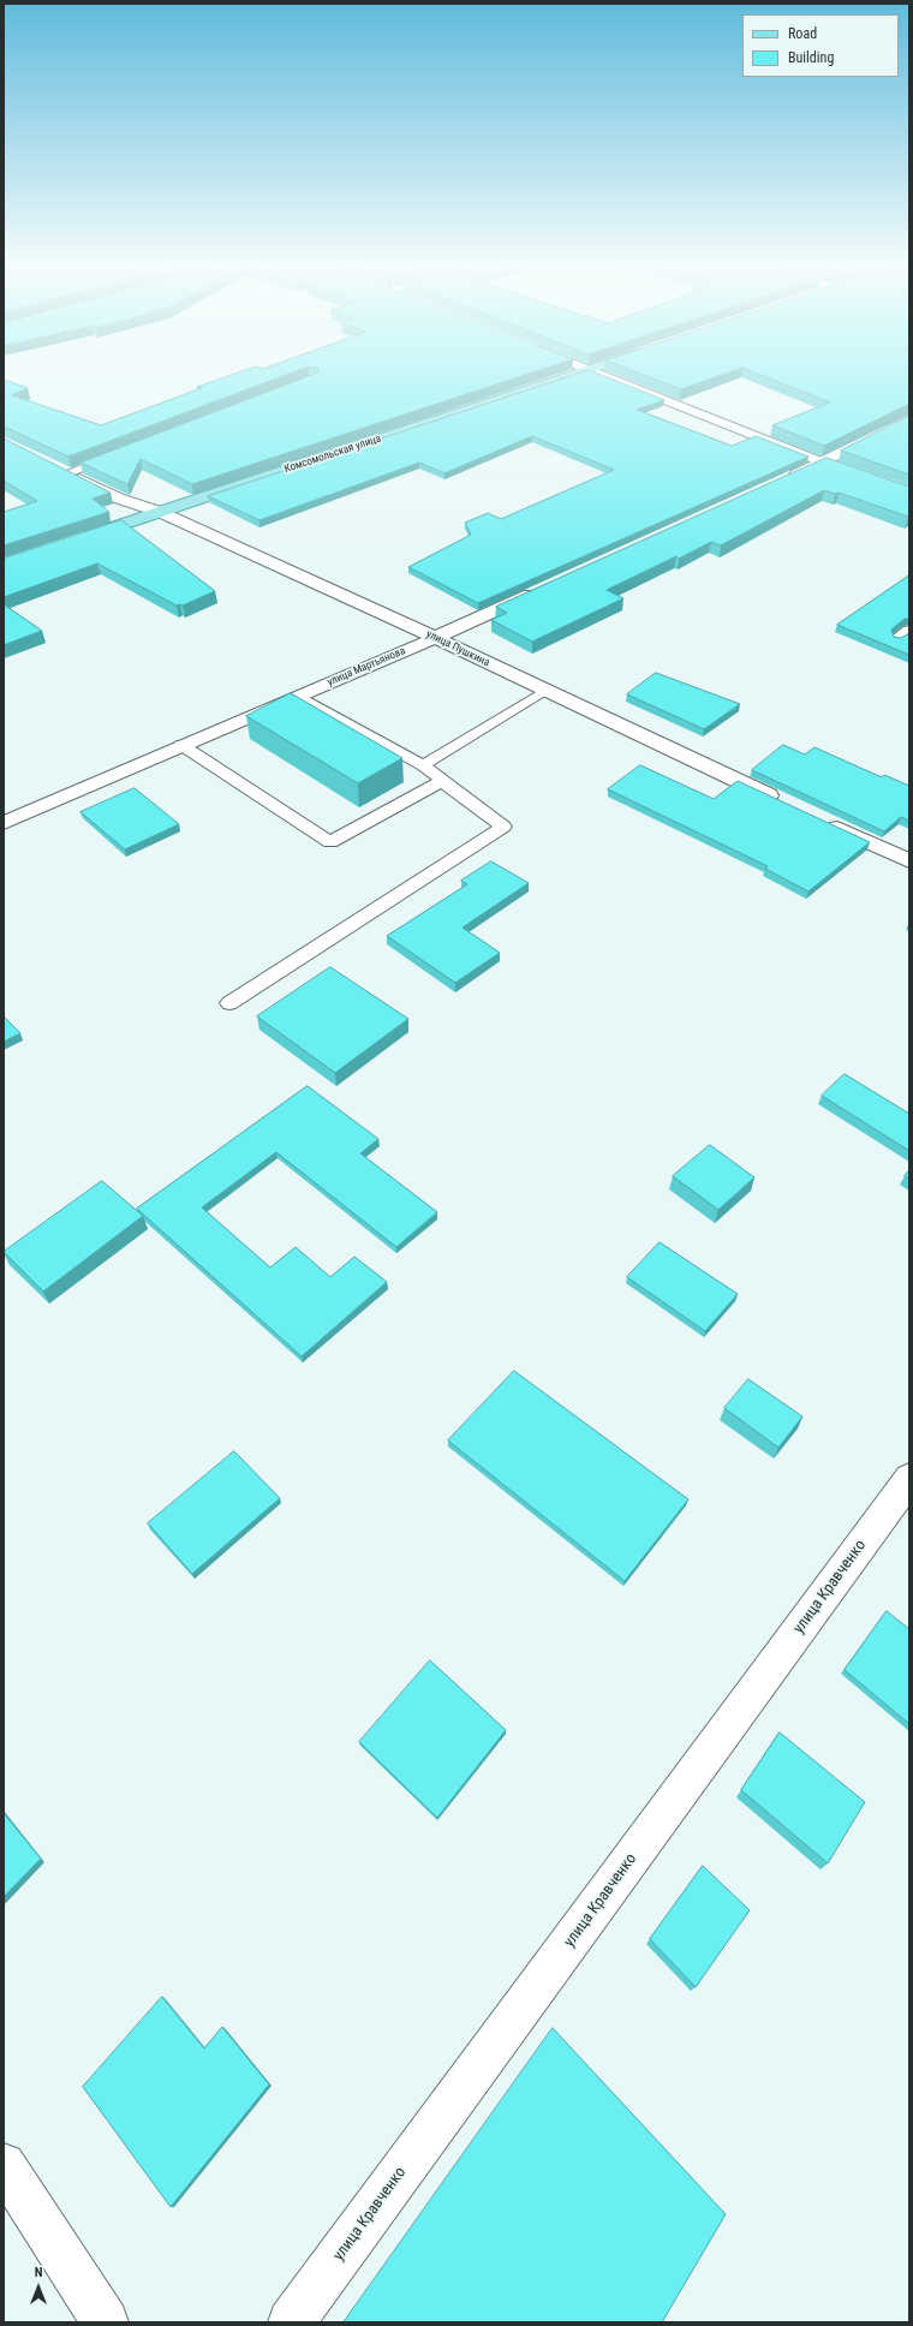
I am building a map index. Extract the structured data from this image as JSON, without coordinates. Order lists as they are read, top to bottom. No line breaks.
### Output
{"streets":{"main road":["Комсомольская улица"],"street":["улица Пушкина","улица Мартьянова","улица Кравченко"]},"crossings":[["Комсомольская улица","улица Пушкина"],["улица Пушкина","улица Мартьянова"]],"legend":["Road","Building"],"north":"top"}
